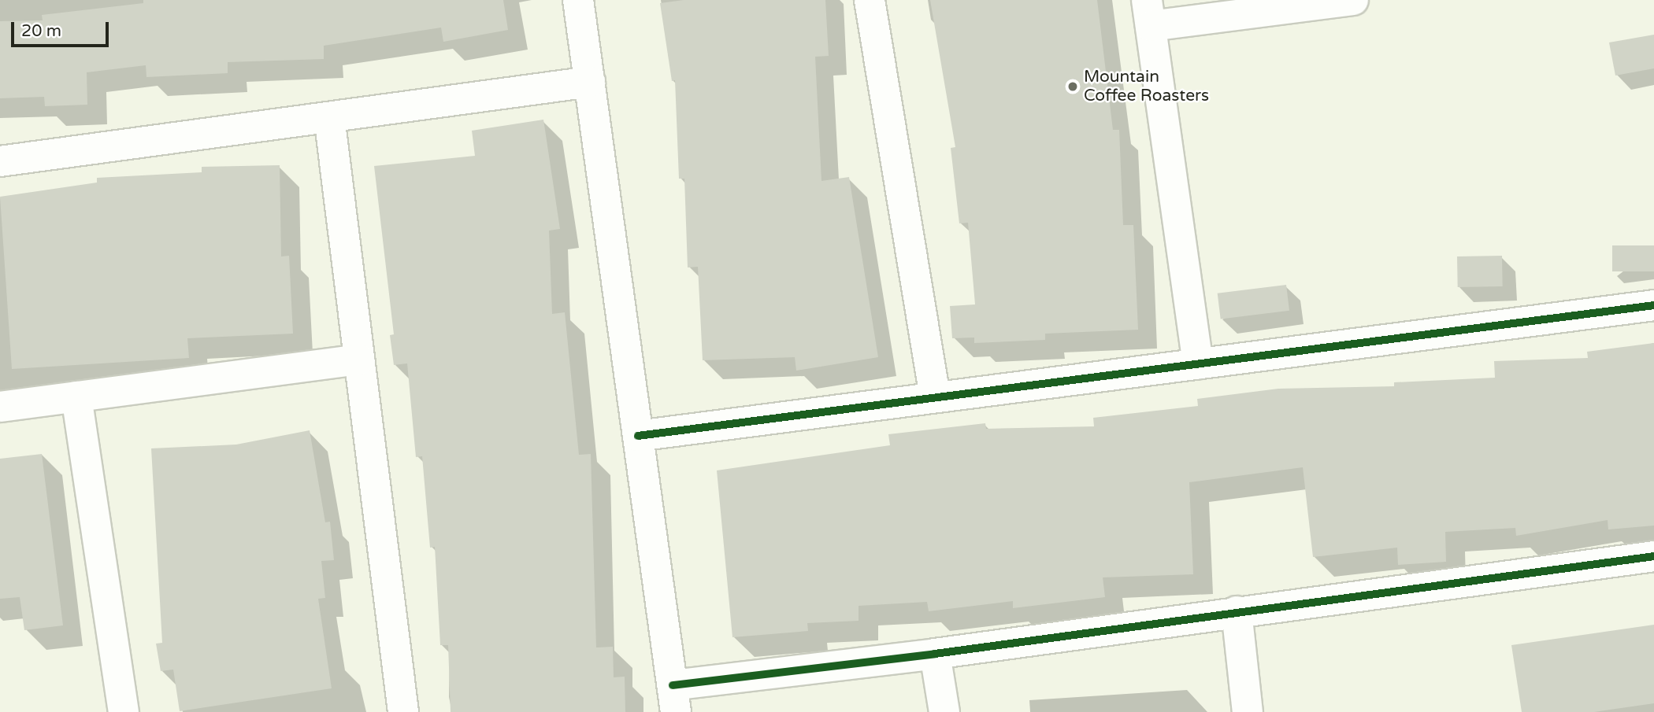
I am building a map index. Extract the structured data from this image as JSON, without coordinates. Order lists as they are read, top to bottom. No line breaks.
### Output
{"places":["Mountain Coffee Roasters"],"scale_bar":"20 m"}
